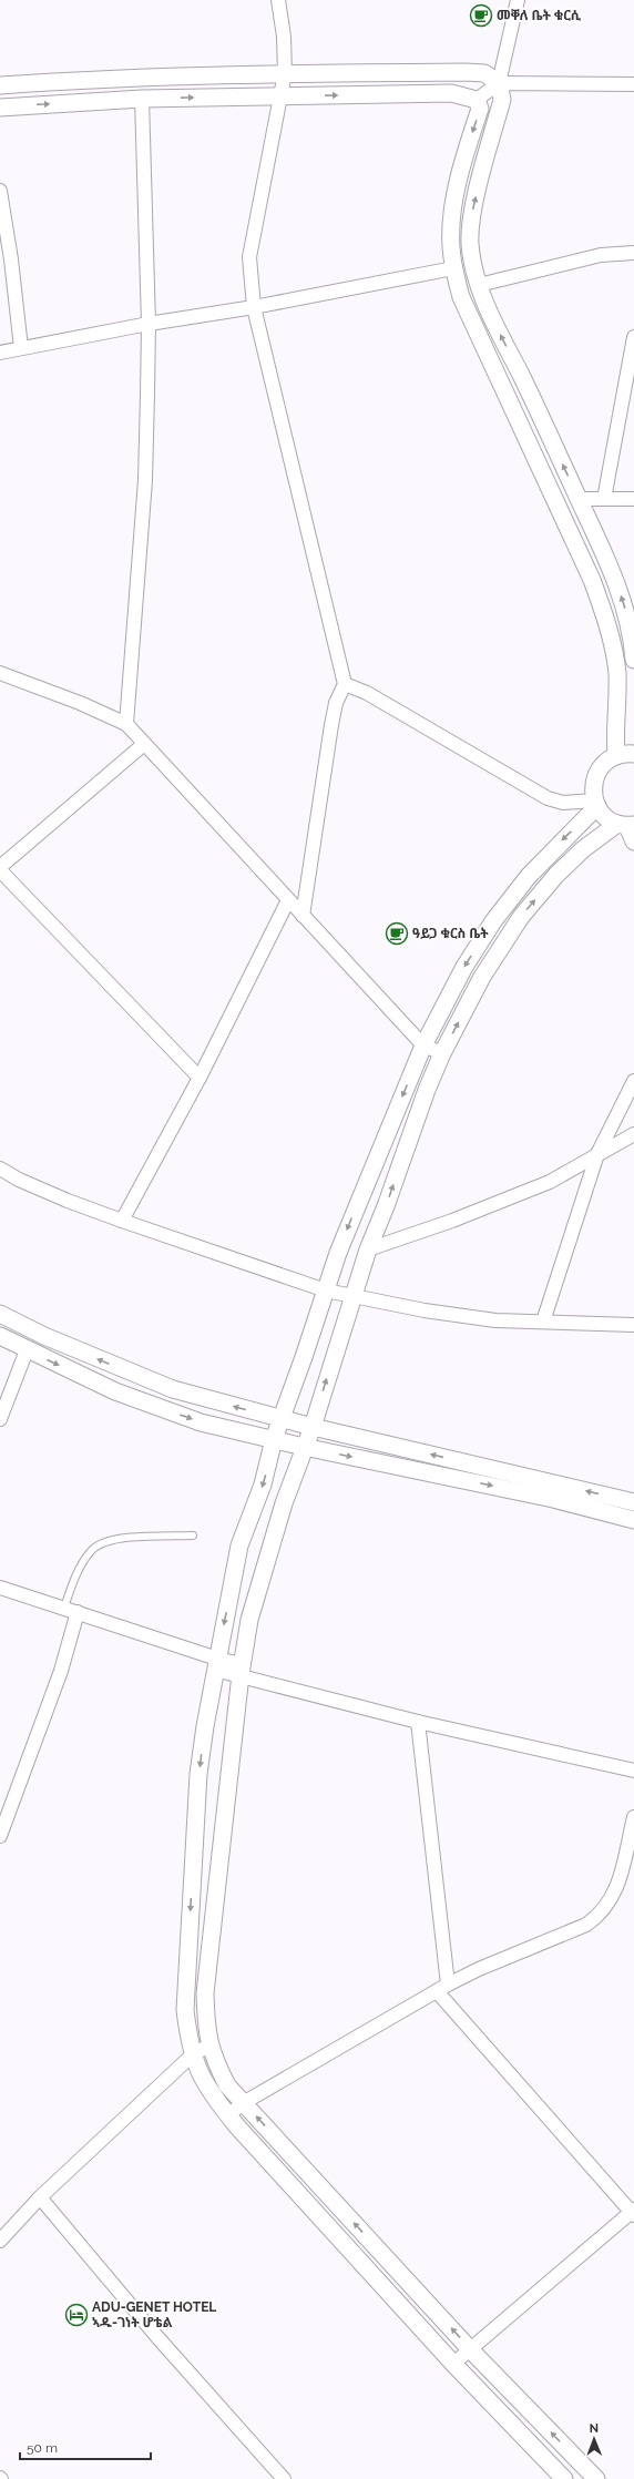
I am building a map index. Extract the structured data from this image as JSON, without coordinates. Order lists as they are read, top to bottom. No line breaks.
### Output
{"places":{"cafe":["መቐለ ቤት ቁርሲ","ዓይጋ ቁርስ ቤት"],"hotel":["ADU-GENET HOTEL ኣዱ-ገነት ሆቴል"]},"scale_bar":"50 m","north":"top"}
